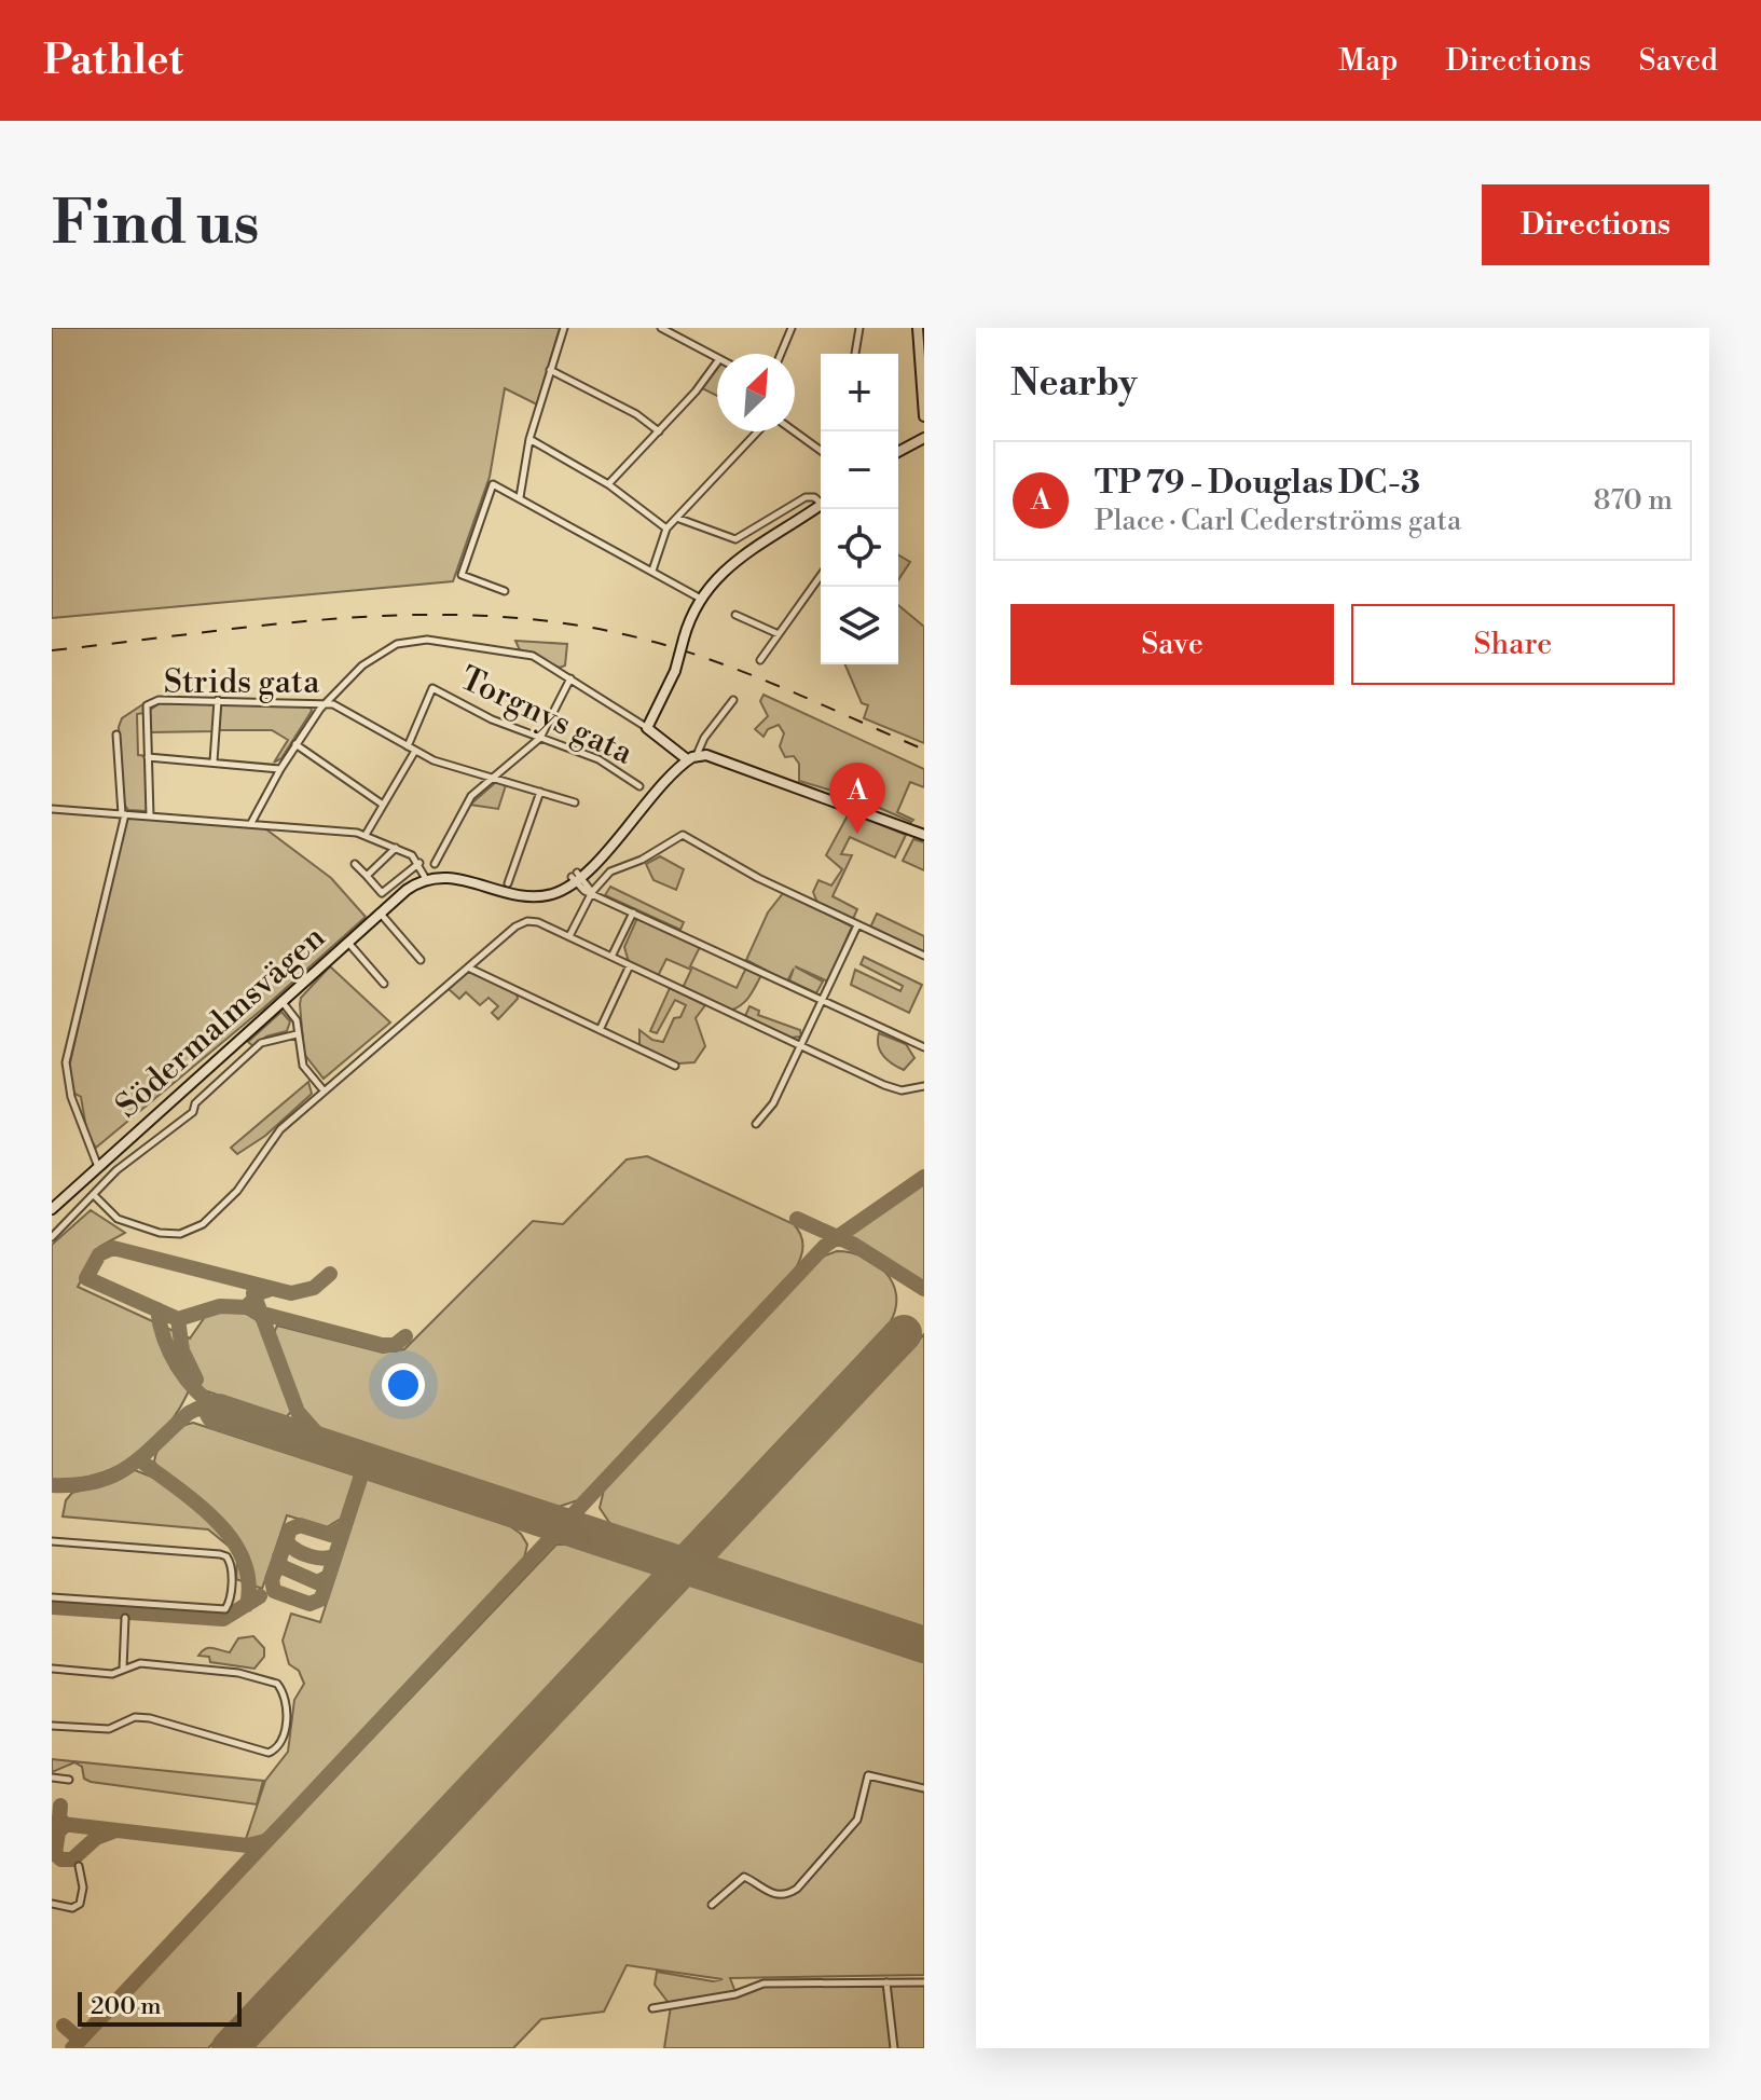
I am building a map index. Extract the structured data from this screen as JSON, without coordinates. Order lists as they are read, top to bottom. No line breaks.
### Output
{"streets":{"street":["Strids gata","Torgnys gata","Södermalmsvägen"]},"crossings":[["Strids gata","Torgnys gata"]],"scale_bar":"200 m","north":"top right","page":{"header":"Pathlet","nav":["Map","Directions","Saved"],"buttons":["Directions",["Save","Share"]],"title":"Find us","heading":"Nearby","map_buttons":["+","−"],"list":[{"mark":"A","name":"TP 79 - Douglas DC-3","note":"Place · Carl Cederströms gata","value":"870 m"}],"pins":"A","scale":"200 m"}}
